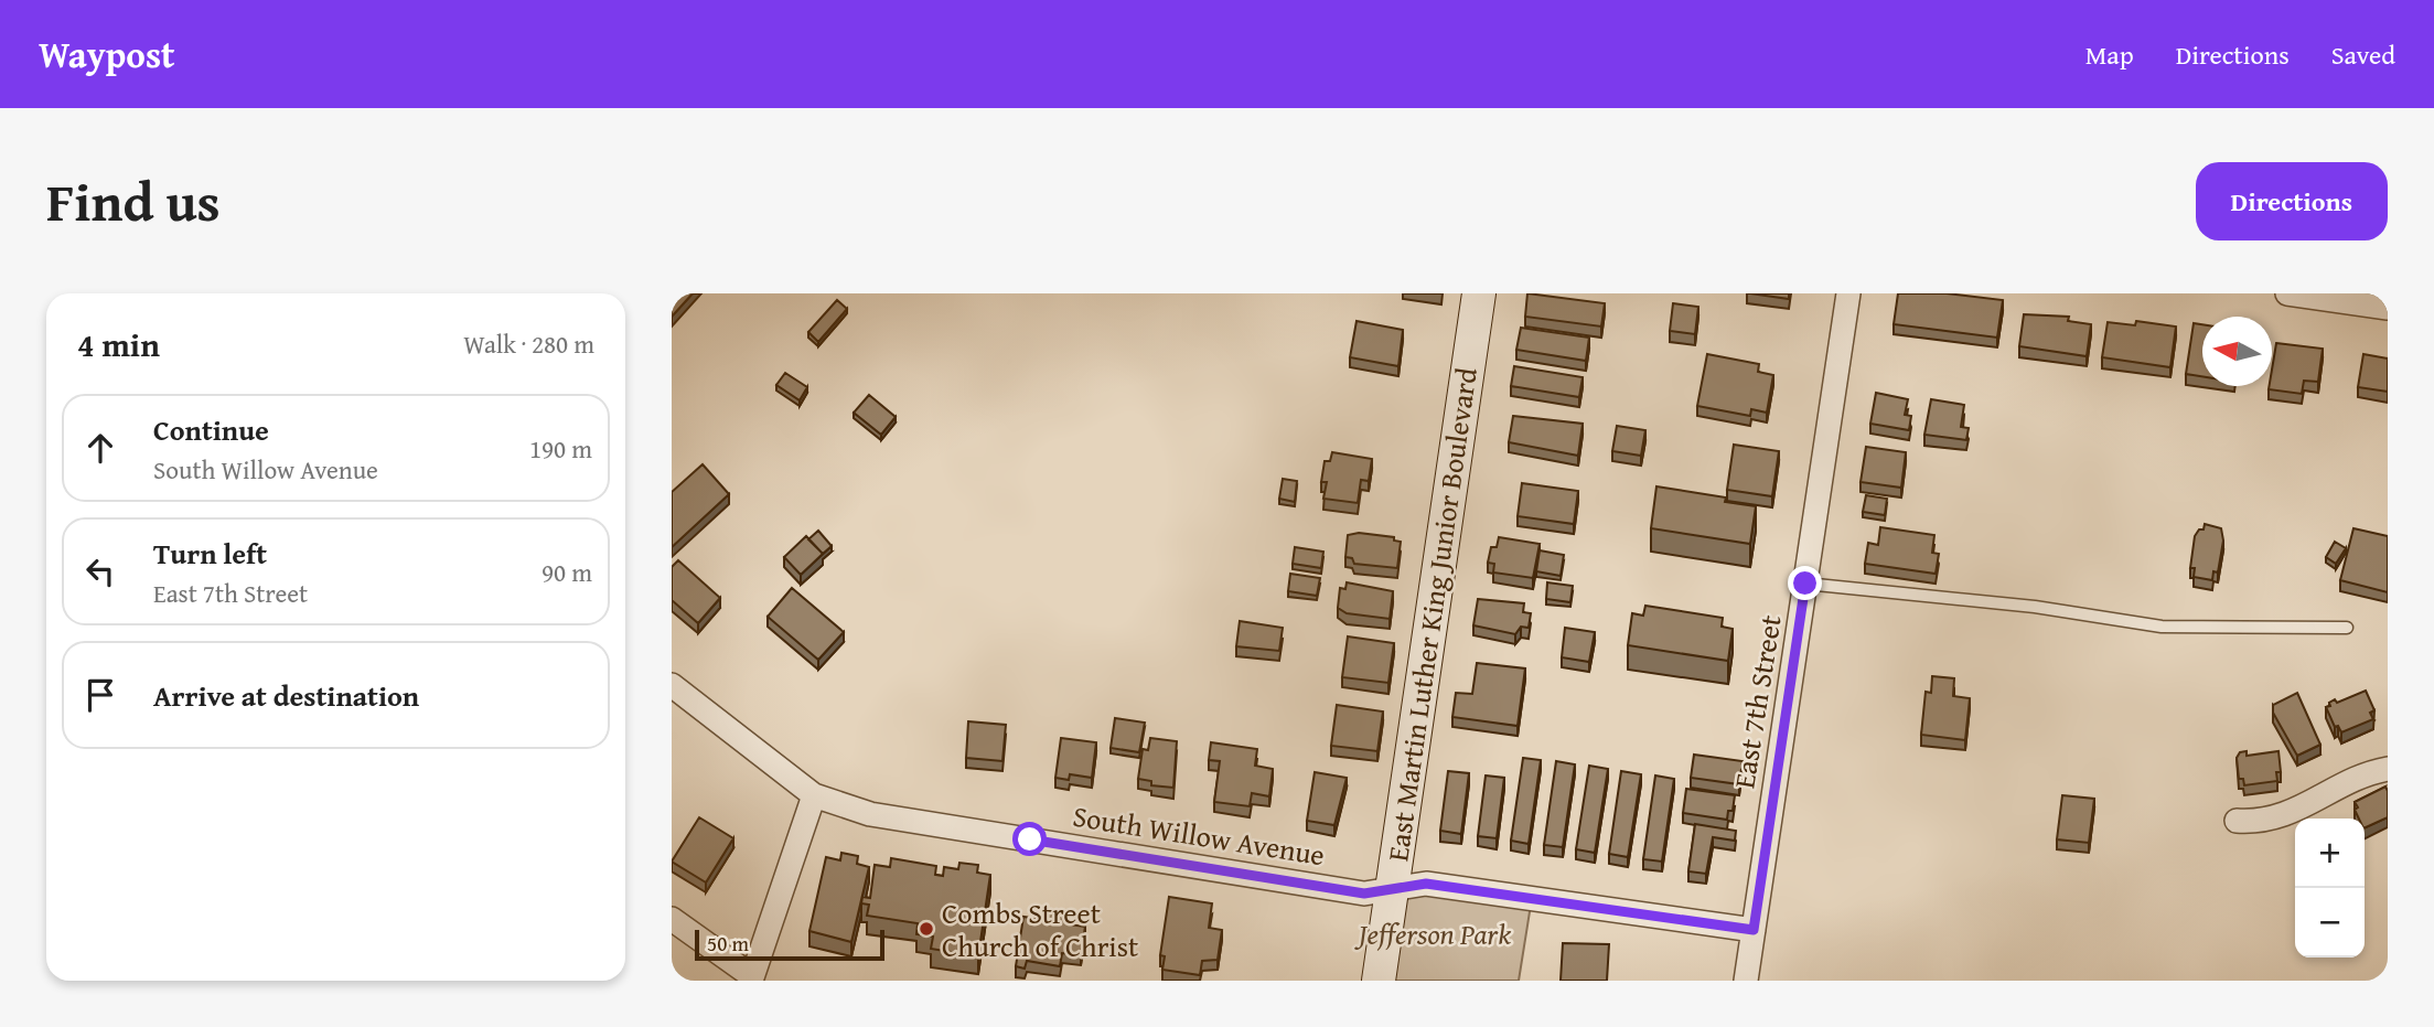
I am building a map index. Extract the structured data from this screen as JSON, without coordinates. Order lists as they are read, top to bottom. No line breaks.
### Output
{"streets":{"main road":["East Martin Luther King Junior Boulevard"],"street":["East 7th Street","South Willow Avenue"]},"crossings":[["East Martin Luther King Junior Boulevard","South Willow Avenue"],["East 7th Street","South Willow Avenue"]],"parks":["Jefferson Park"],"places":["Combs Street Church of Christ"],"scale_bar":"50 m","north":"left","page":{"header":"Waypost","nav":["Map","Directions","Saved"],"title":"Find us","buttons":"Directions","heading":["4 min","Walk · 280 m"],"list":[["Continue","South Willow Avenue","190 m"],["Turn left","East 7th Street","90 m"],"Arrive at destination"],"map_buttons":["+","−"],"scale":"50 m"}}
